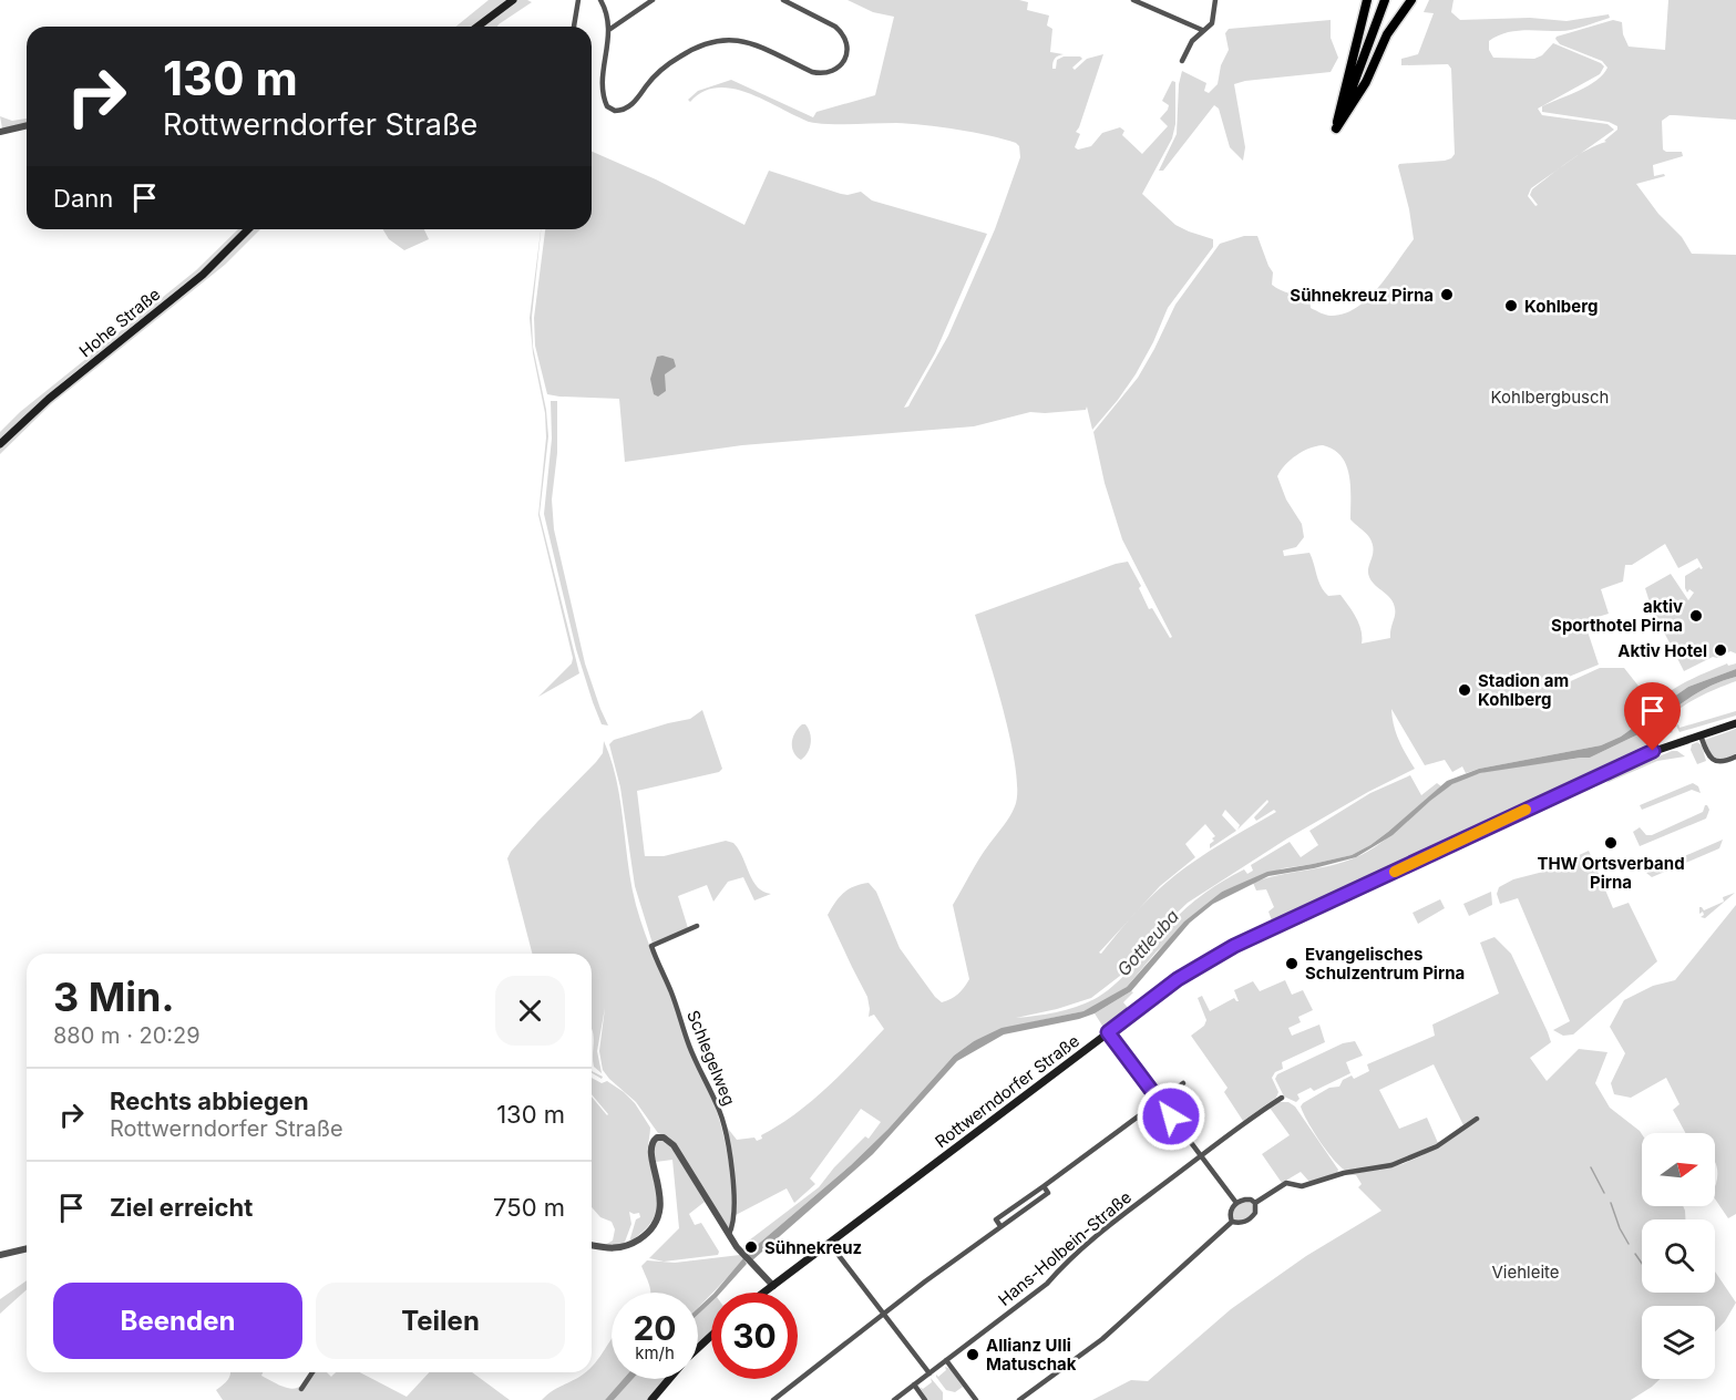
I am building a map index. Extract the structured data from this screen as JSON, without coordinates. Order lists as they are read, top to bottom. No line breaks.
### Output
{"streets":{"main road":["Hohe Straße","Rottwerndorfer Straße"],"street":["Schlegelweg","Hans-Holbein-Straße"]},"water":["Gottleuba"],"parks":["Kohlbergbusch","Viehleite"],"places":["Sühnekreuz Pirna","Kohlberg","aktiv Sporthotel Pirna","Aktiv Hotel","Stadion am Kohlberg","THW Ortsverband Pirna","Evangelisches Schulzentrum Pirna","Sühnekreuz","Allianz Ulli Matuschak"],"north":"right","page":{"turn":["130 m","Rottwerndorfer Straße"],"then":"Dann","heading":["3 Min.","880 m · 20:29"],"list":[{"name":"Rechts abbiegen","note":"Rottwerndorfer Straße","value":"130 m"},{"name":"Ziel erreicht","value":"750 m"}],"buttons":["Beenden","Teilen"],"speed":"20 km/h","limit":"30"}}
